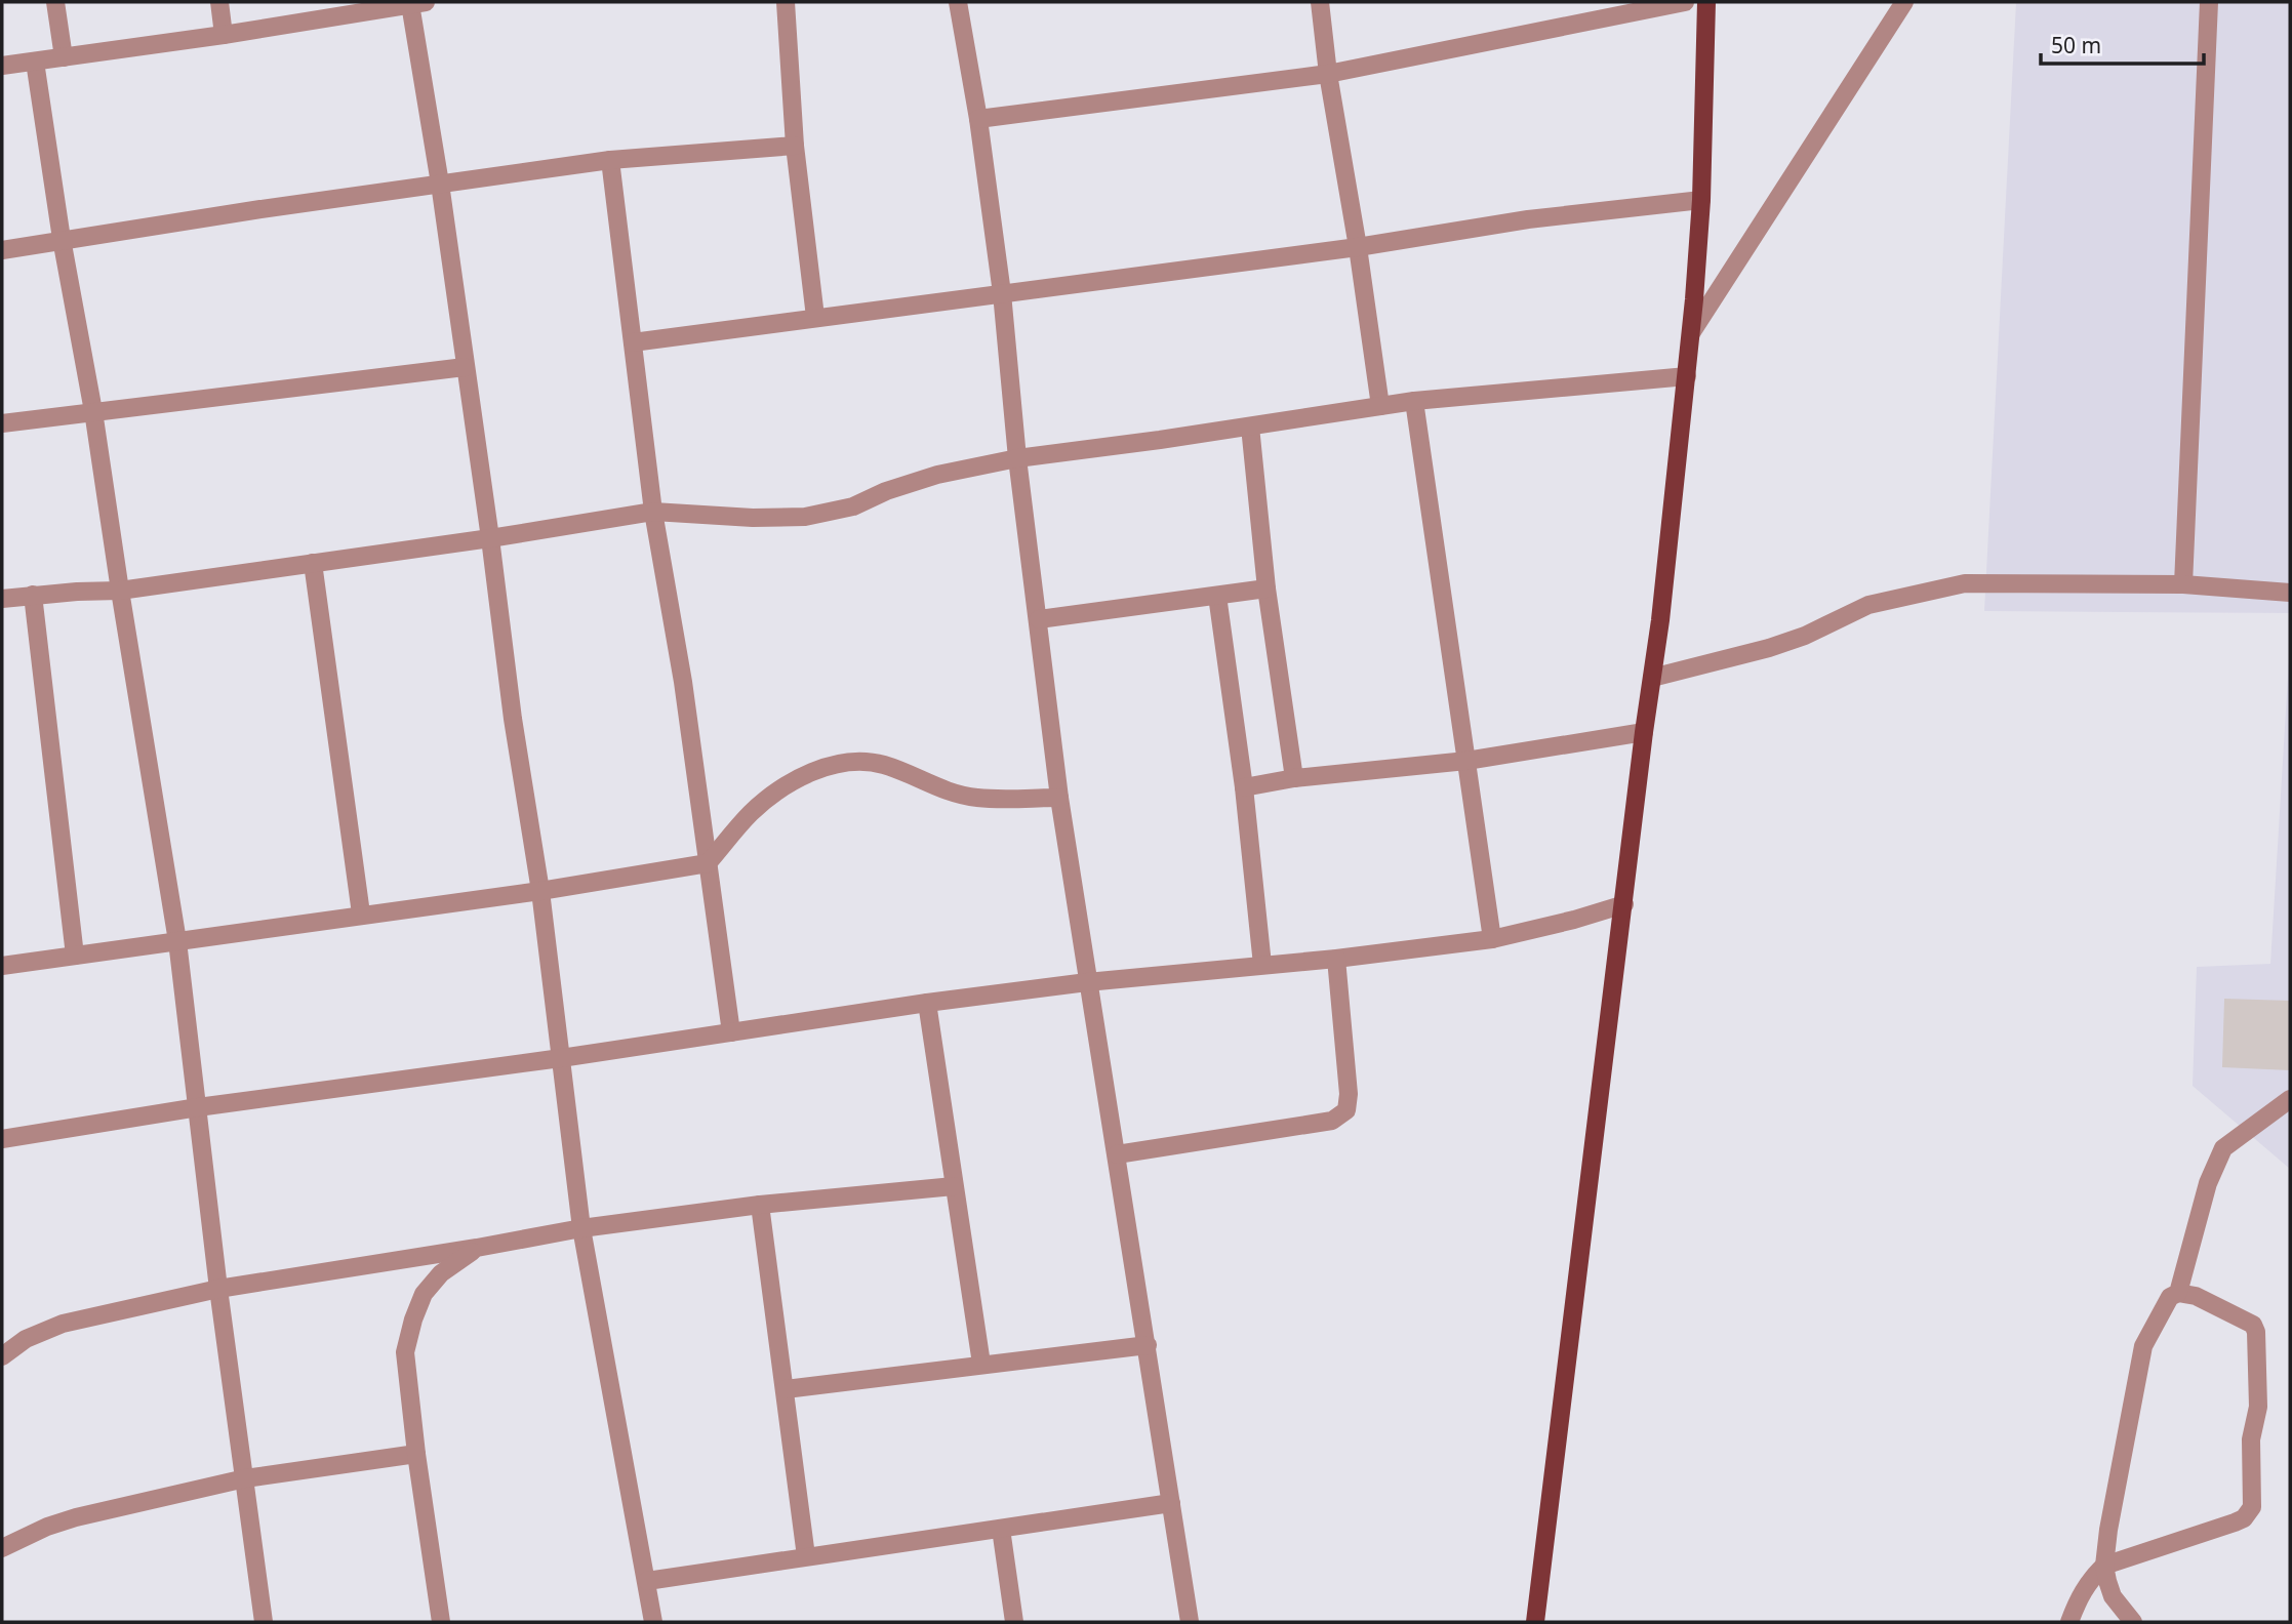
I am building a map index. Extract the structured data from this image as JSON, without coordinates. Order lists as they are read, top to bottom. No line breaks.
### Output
{"scale_bar":"50 m"}
